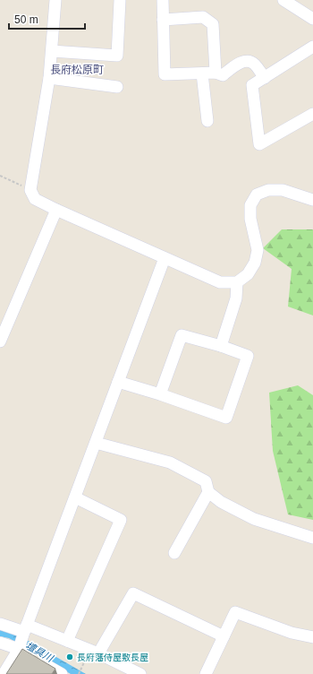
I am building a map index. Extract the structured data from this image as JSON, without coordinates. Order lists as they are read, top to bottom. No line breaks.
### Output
{"districts":["長府松原町"],"water":["壇具川"],"places":["長府藩侍屋敷長屋"],"scale_bar":"50 m"}
